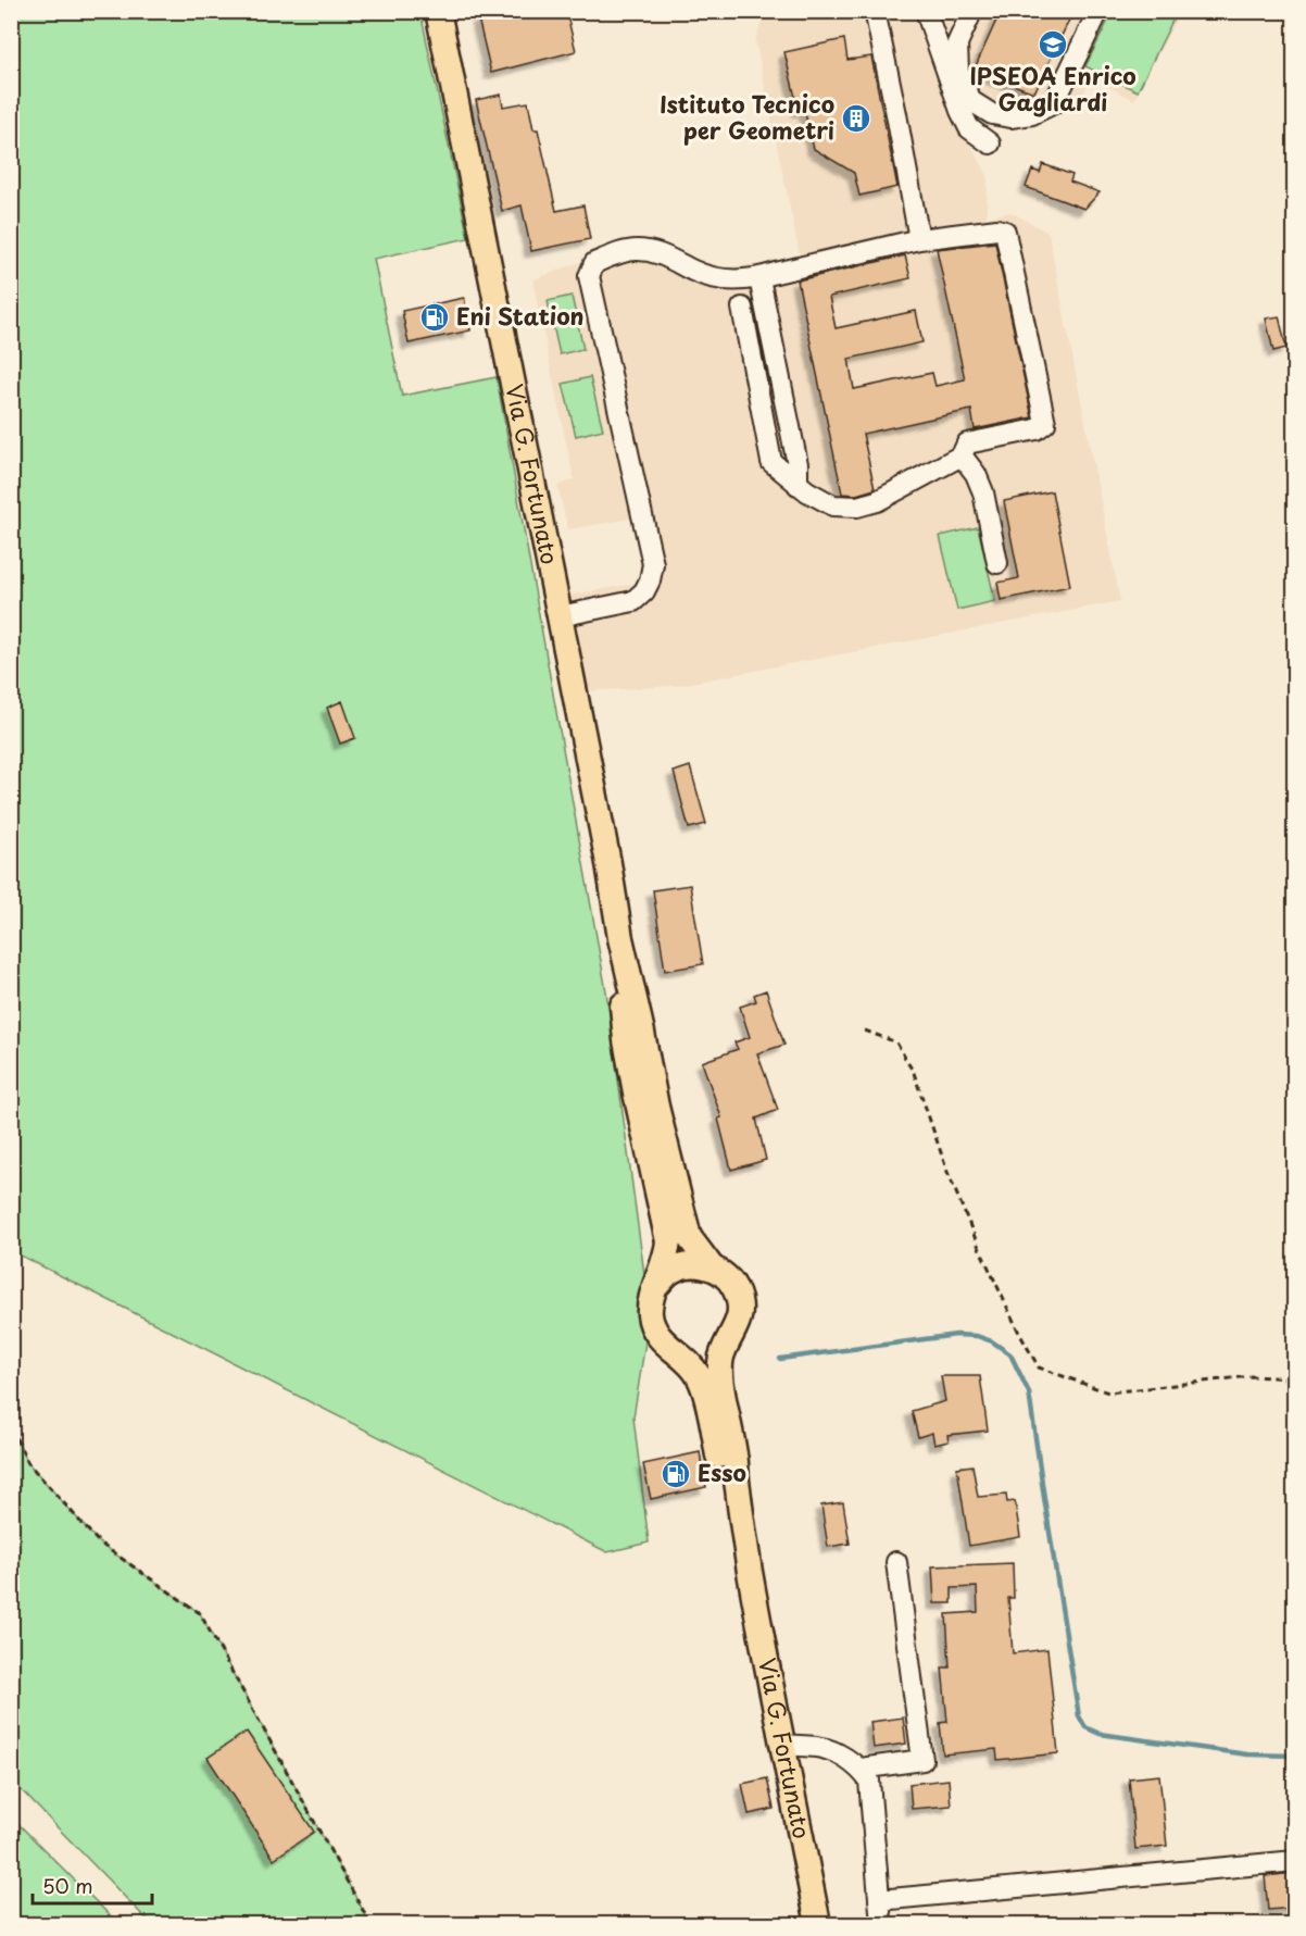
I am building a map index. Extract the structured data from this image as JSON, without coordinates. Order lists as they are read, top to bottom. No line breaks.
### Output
{"streets":{"main road":["Via G. Fortunato"]},"places":{"school or university":["IPSEOA Enrico Gagliardi"],"building":["Istituto Tecnico per Geometri"],"fuel station":["Eni Station","Esso"]},"scale_bar":"50 m"}
